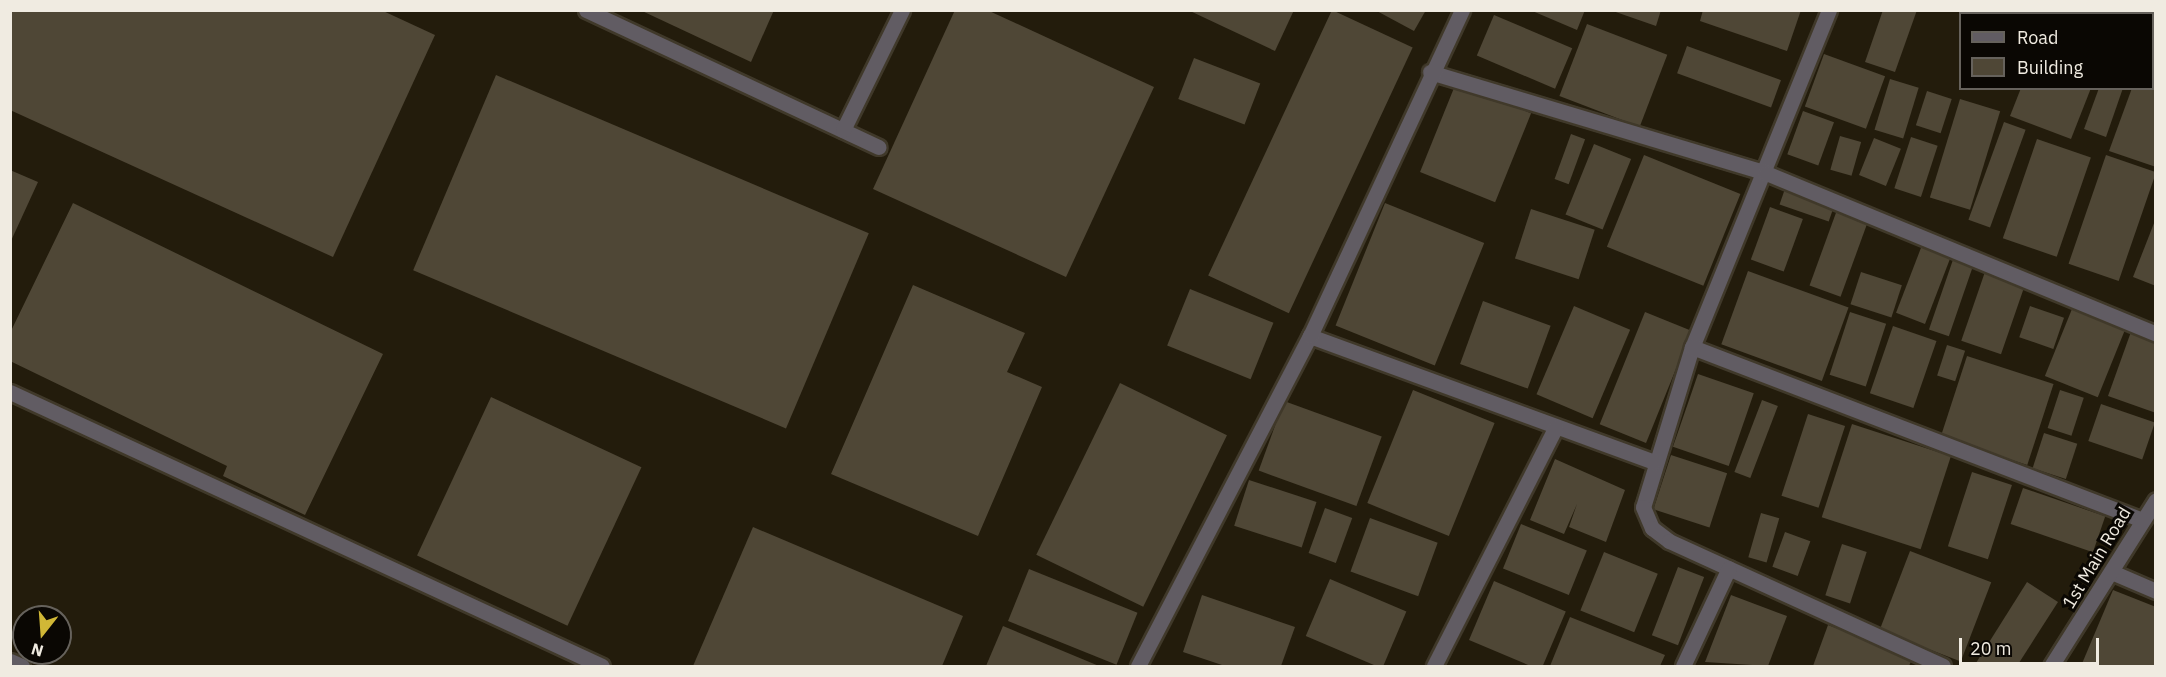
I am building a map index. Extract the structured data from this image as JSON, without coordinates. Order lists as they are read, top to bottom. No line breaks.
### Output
{"streets":{"street":["1st Main Road"]},"legend":["Road","Building"],"scale_bar":"20 m","north":"bottom"}
